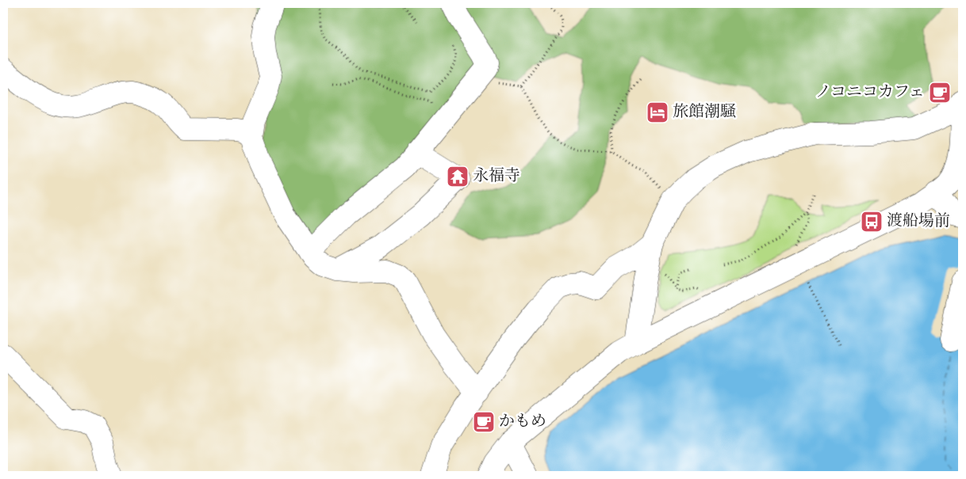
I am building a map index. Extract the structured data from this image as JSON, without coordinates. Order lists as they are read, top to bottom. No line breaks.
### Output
{"places":{"cafe":["ノコニコカフェ","かもめ"],"hotel":["旅館潮騒"],"temple":["永福寺"],"bus stop":["渡船場前"]}}
